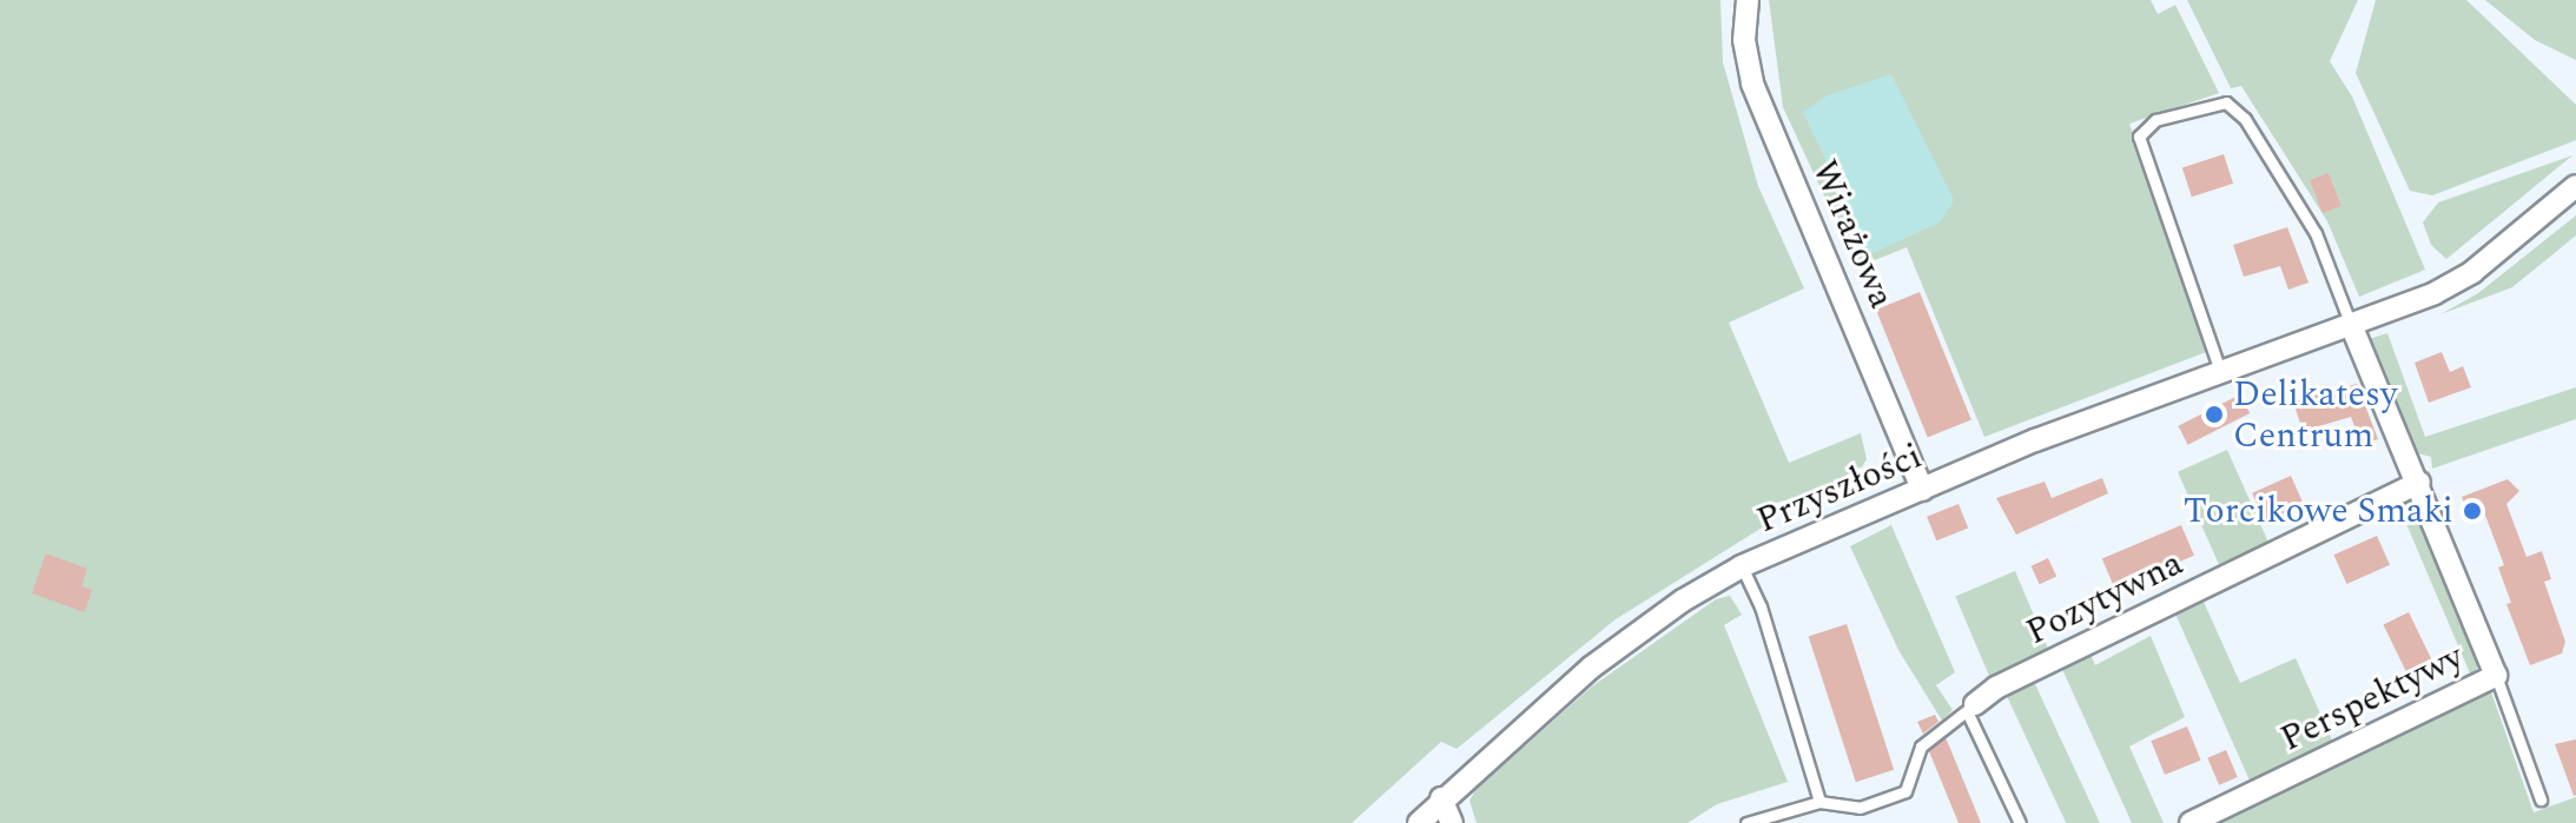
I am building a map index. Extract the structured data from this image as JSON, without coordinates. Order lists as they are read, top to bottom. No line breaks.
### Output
{"streets":{"street":["Wirażowa","Przyszłości","Pozytywna","Perspektywy"]},"crossings":[["Wirażowa","Przyszłości"],["Przyszłości","Perspektywy"],["Pozytywna","Perspektywy"]],"places":["Delikatesy Centrum","Torcikowe Smaki"]}
